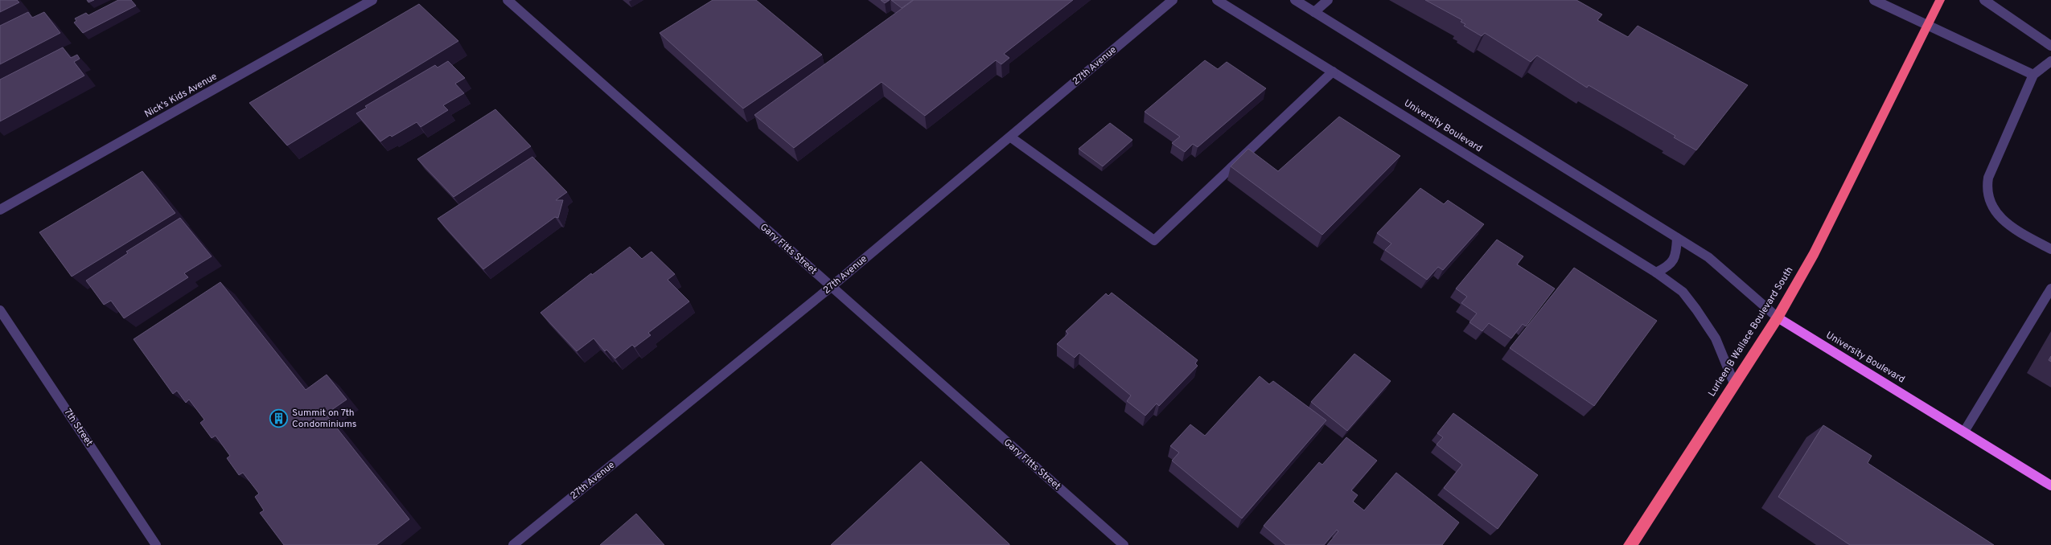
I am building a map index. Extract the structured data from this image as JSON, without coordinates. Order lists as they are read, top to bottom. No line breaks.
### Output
{"streets":{"highway":["Lurleen B Wallace Boulevard South"],"main road":["University Boulevard"],"street":["27th Avenue","Nick's Kids Avenue","Gary Fitts Street","7th Street"]},"crossings":[["27th Avenue","Gary Fitts Street"],["University Boulevard","Lurleen B Wallace Boulevard South"]],"places":{"building":["Summit on 7th Condominiums"]}}
